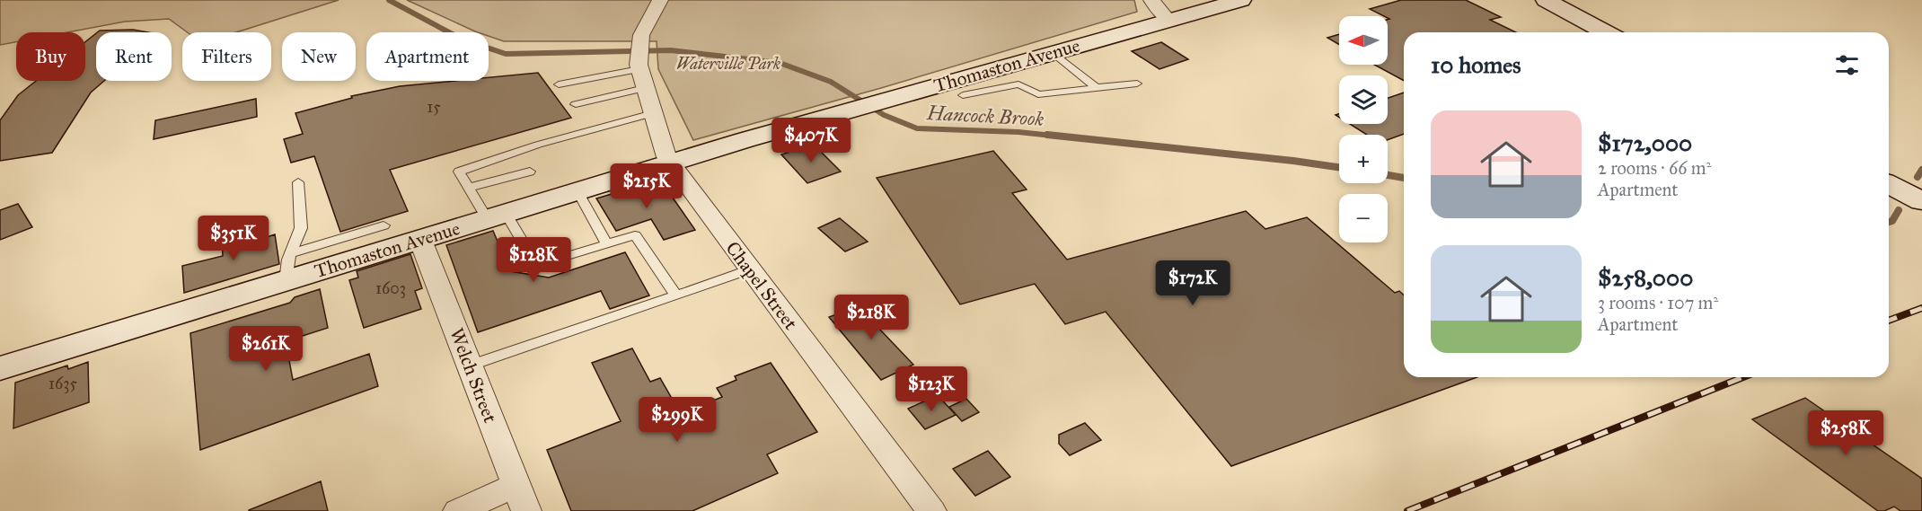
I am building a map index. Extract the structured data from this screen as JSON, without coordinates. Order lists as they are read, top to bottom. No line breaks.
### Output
{"streets":{"main road":["Thomaston Avenue"],"street":["Chapel Street","Welch Street"]},"crossings":[["Thomaston Avenue","Chapel Street"],["Thomaston Avenue","Welch Street"]],"water":["Hancock Brook"],"parks":["Waterville Park"],"house_numbers":["15","1603","1635"],"north":"left","page":{"map_buttons":["+","−"],"chip":["Buy","Rent","Filters","New","Apartment"],"heading":"10 homes","list":[{"name":"$172,000","note":"2 rooms · 66 m² · Apartment"},{"name":"$258,000","note":"3 rooms · 107 m² · Apartment"}],"price":["$407K","$215K","$351K","$128K","$172K","$218K","$261K","$123K","$299K","$258K"]}}
